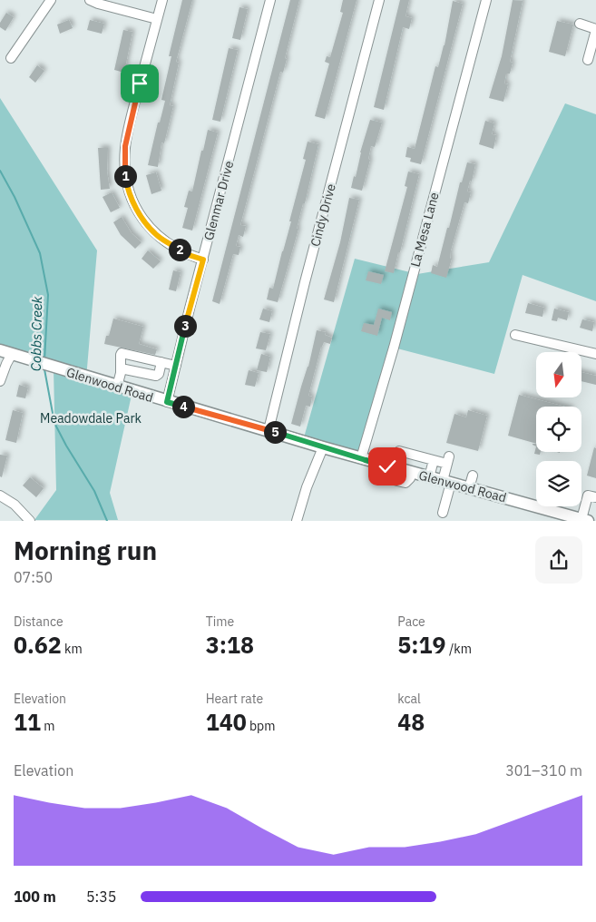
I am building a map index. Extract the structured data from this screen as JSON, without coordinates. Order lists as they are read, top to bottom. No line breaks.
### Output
{"streets":{"main road":["Glenwood Road"],"street":["Glenmar Drive","Cindy Drive","La Mesa Lane"]},"crossings":[["Glenmar Drive","Glenwood Road"],["Cindy Drive","Glenwood Road"],["La Mesa Lane","Glenwood Road"]],"water":["Cobbs Creek"],"parks":["Meadowdale Park"],"north":"bottom","page":{"pins":["1","2","3","4","5"],"heading":["Morning run","07:50"],"stats":[["Distance","0.62 km"],["Time","3:18"],["Pace","5:19 /km"],["Elevation","11 m"],["Heart rate","140 bpm"],["kcal","48"]],"chart":["Elevation","301–310 m"],"list":[{"name":"100 m","note":"5:35"}]}}
